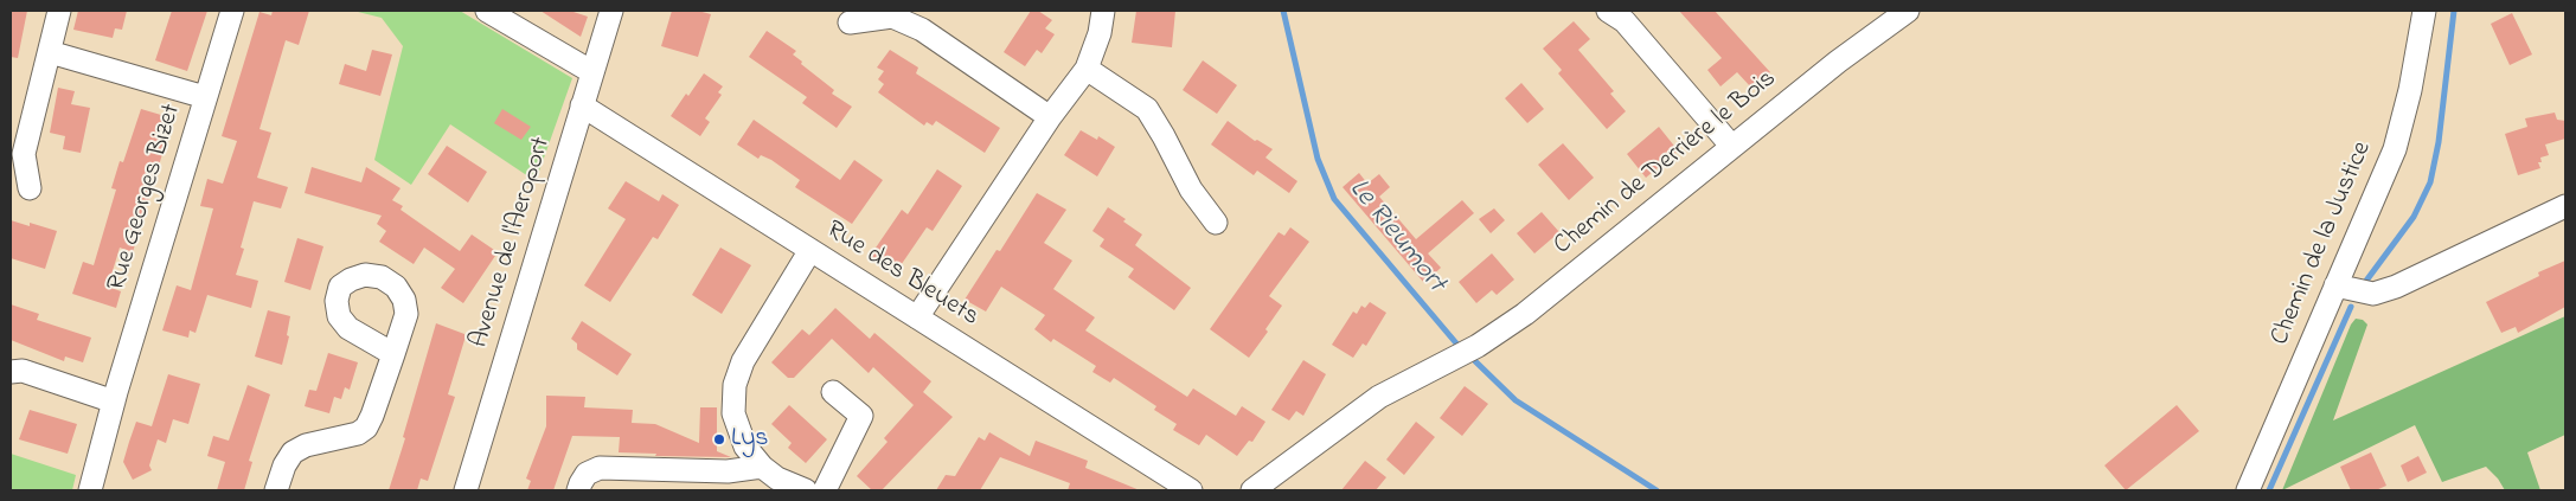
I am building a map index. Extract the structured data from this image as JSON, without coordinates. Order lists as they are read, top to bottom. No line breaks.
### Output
{"streets":{"street":["Chemin de Derrière le Bois","Rue Georges Bizet","Avenue de l'Aeroport","Chemin de la Justice","Rue des Bleuets"]},"crossings":[["Avenue de l'Aeroport","Rue des Bleuets"]],"water":["Le Rieumort"],"places":["Lys"]}
